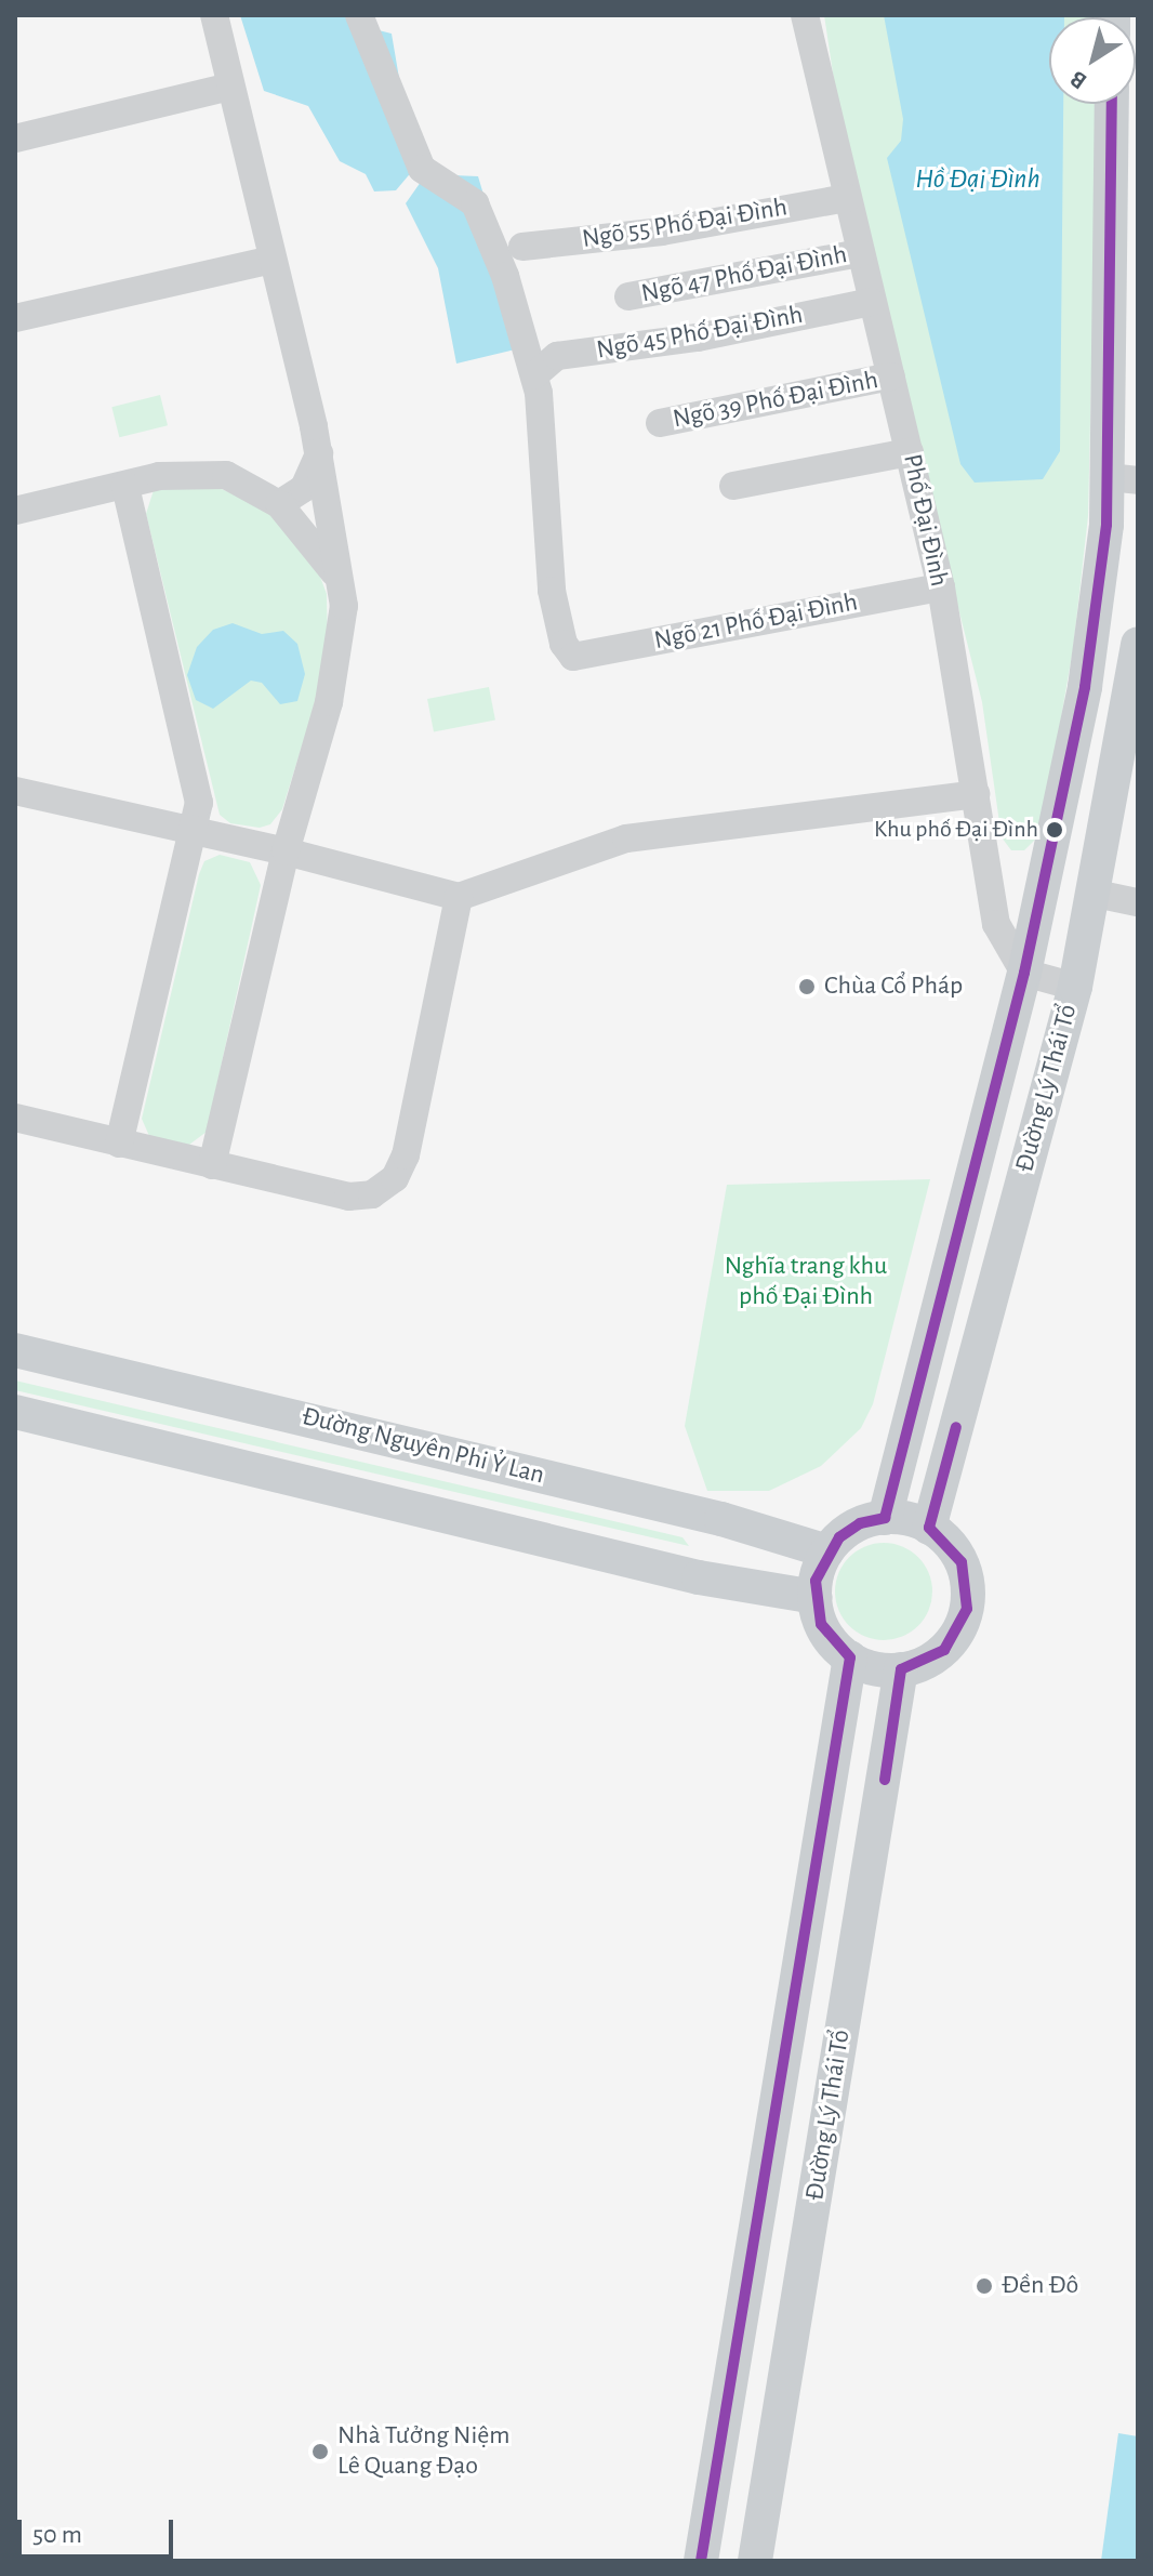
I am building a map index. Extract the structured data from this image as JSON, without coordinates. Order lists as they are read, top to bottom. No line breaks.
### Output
{"streets":{"main road":["Đường Lý Thái Tổ","Đường Nguyên Phi Ỷ Lan"],"street":["Ngõ 55 Phố Đại Đình","Ngõ 47 Phố Đại Đình","Ngõ 45 Phố Đại Đình","Ngõ 39 Phố Đại Đình","Phố Đại Đình","Ngõ 21 Phố Đại Đình"]},"crossings":[["Ngõ 55 Phố Đại Đình","Phố Đại Đình"],["Ngõ 47 Phố Đại Đình","Phố Đại Đình"],["Ngõ 45 Phố Đại Đình","Phố Đại Đình"],["Ngõ 45 Phố Đại Đình","Ngõ 21 Phố Đại Đình"],["Ngõ 39 Phố Đại Đình","Phố Đại Đình"],["Phố Đại Đình","Ngõ 21 Phố Đại Đình"],["Phố Đại Đình","Đường Lý Thái Tổ"],["Đường Lý Thái Tổ","Đường Nguyên Phi Ỷ Lan"]],"water":["Hồ Đại Đình"],"parks":["Nghĩa trang khu phố Đại Đình"],"places":["Khu phố Đại Đình","Chùa Cổ Pháp","Đền Đô","Nhà Tưởng Niệm Lê Quang Đạo"],"scale_bar":"50 m","north":"bottom left"}
